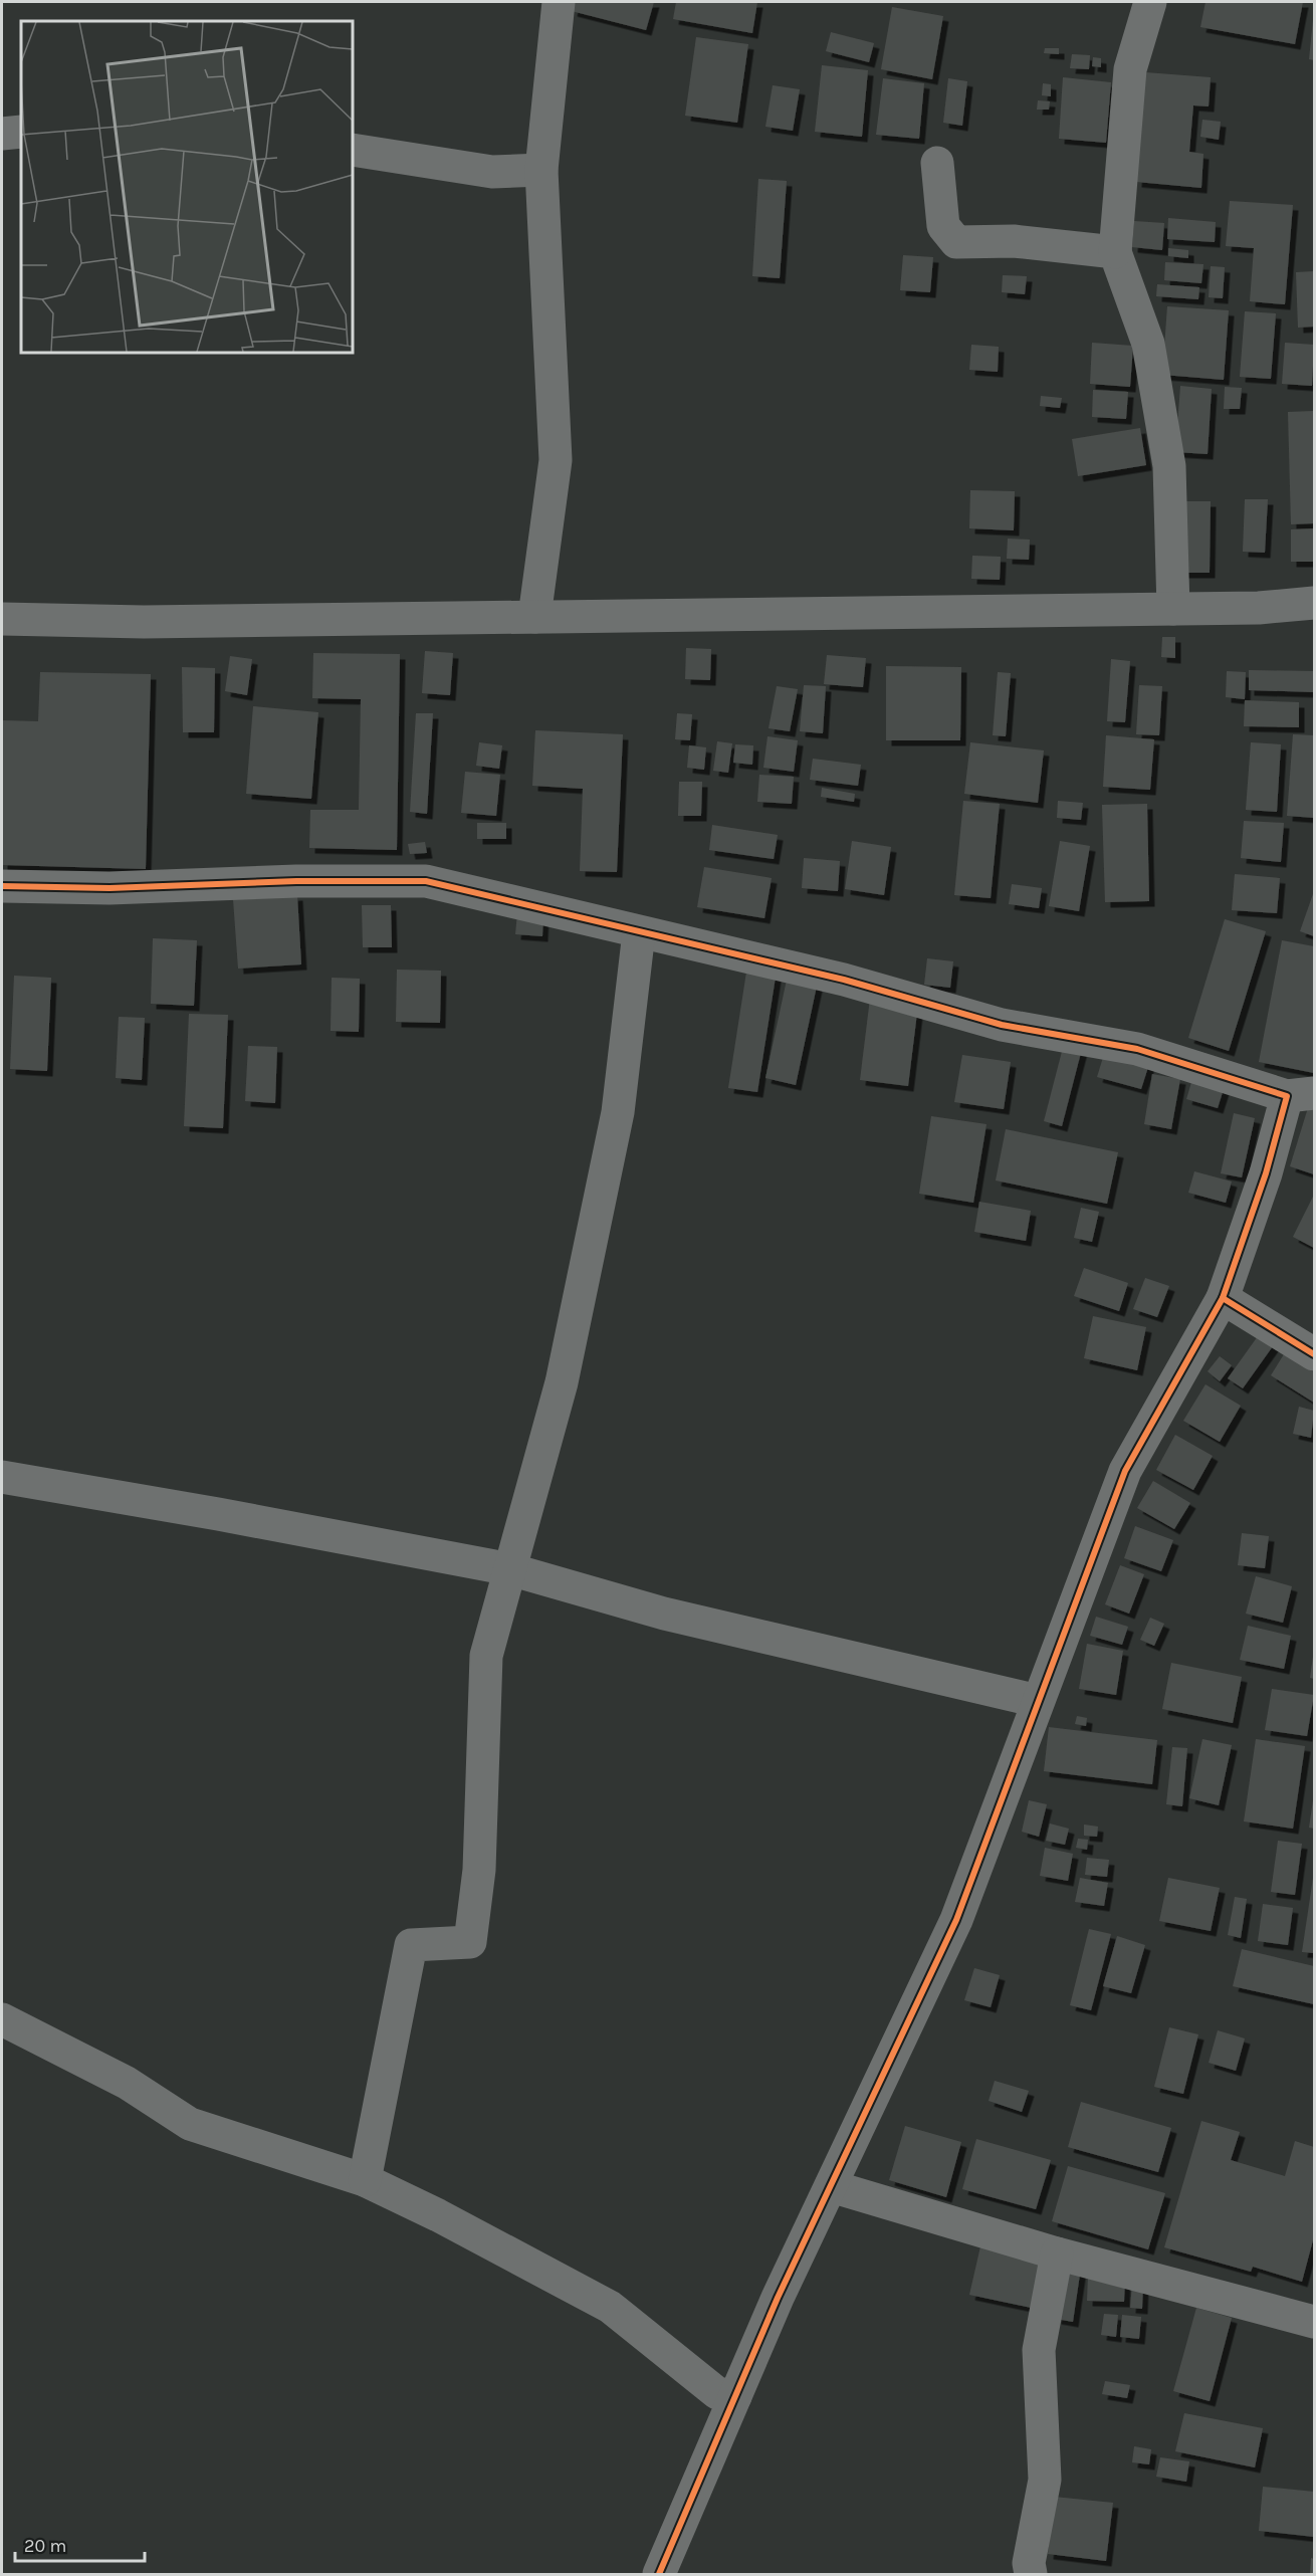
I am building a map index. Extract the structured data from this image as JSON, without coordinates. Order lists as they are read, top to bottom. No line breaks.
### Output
{"scale_bar":"20 m"}
